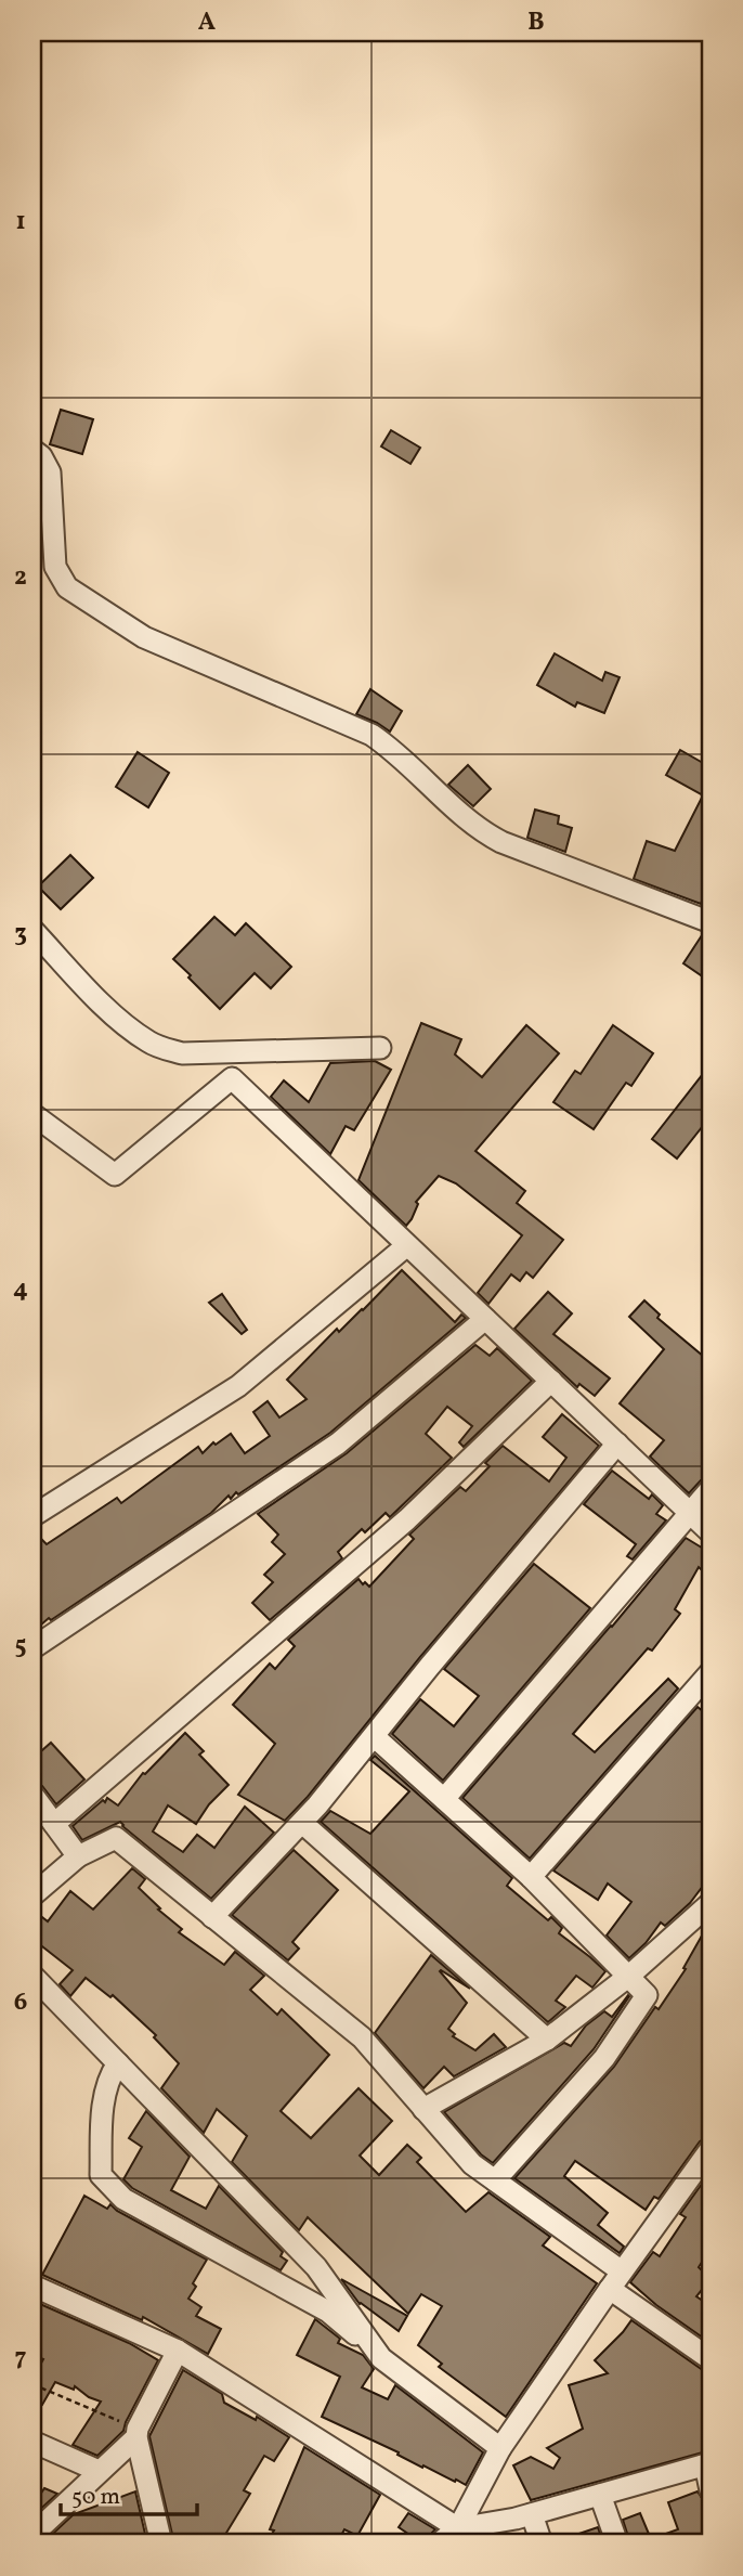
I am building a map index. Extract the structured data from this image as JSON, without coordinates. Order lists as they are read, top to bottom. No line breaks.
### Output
{"scale_bar":"50 m","grid":{"columns":["A","B"],"rows":["1","2","3","4","5","6","7"]}}
